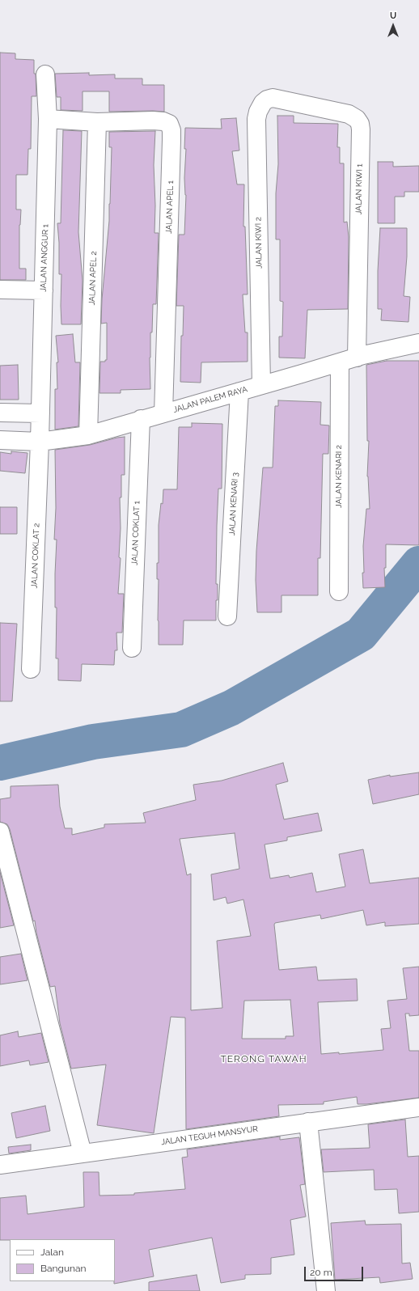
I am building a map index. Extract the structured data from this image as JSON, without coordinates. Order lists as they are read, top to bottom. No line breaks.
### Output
{"streets":{"street":["JALAN KIWI 1","JALAN APEL 1","JALAN KIWI 2","JALAN ANGGUR 1","JALAN APEL 2","JALAN PALEM RAYA","JALAN KENARI 2","JALAN KENARI 3","JALAN COKLAT 1","JALAN COKLAT 2","JALAN TEGUH MANSYUR"]},"crossings":[["JALAN KIWI 1","JALAN KIWI 2"],["JALAN KIWI 1","JALAN PALEM RAYA"],["JALAN APEL 1","JALAN ANGGUR 1"],["JALAN APEL 1","JALAN APEL 2"],["JALAN APEL 1","JALAN PALEM RAYA"],["JALAN KIWI 2","JALAN PALEM RAYA"],["JALAN ANGGUR 1","JALAN PALEM RAYA"],["JALAN ANGGUR 1","JALAN COKLAT 2"],["JALAN APEL 2","JALAN PALEM RAYA"],["JALAN PALEM RAYA","JALAN KENARI 2"],["JALAN PALEM RAYA","JALAN KENARI 3"],["JALAN PALEM RAYA","JALAN COKLAT 1"],["JALAN PALEM RAYA","JALAN COKLAT 2"]],"districts":["TERONG TAWAH"],"legend":["Jalan","Bangunan"],"scale_bar":"20 m","north":"top"}
